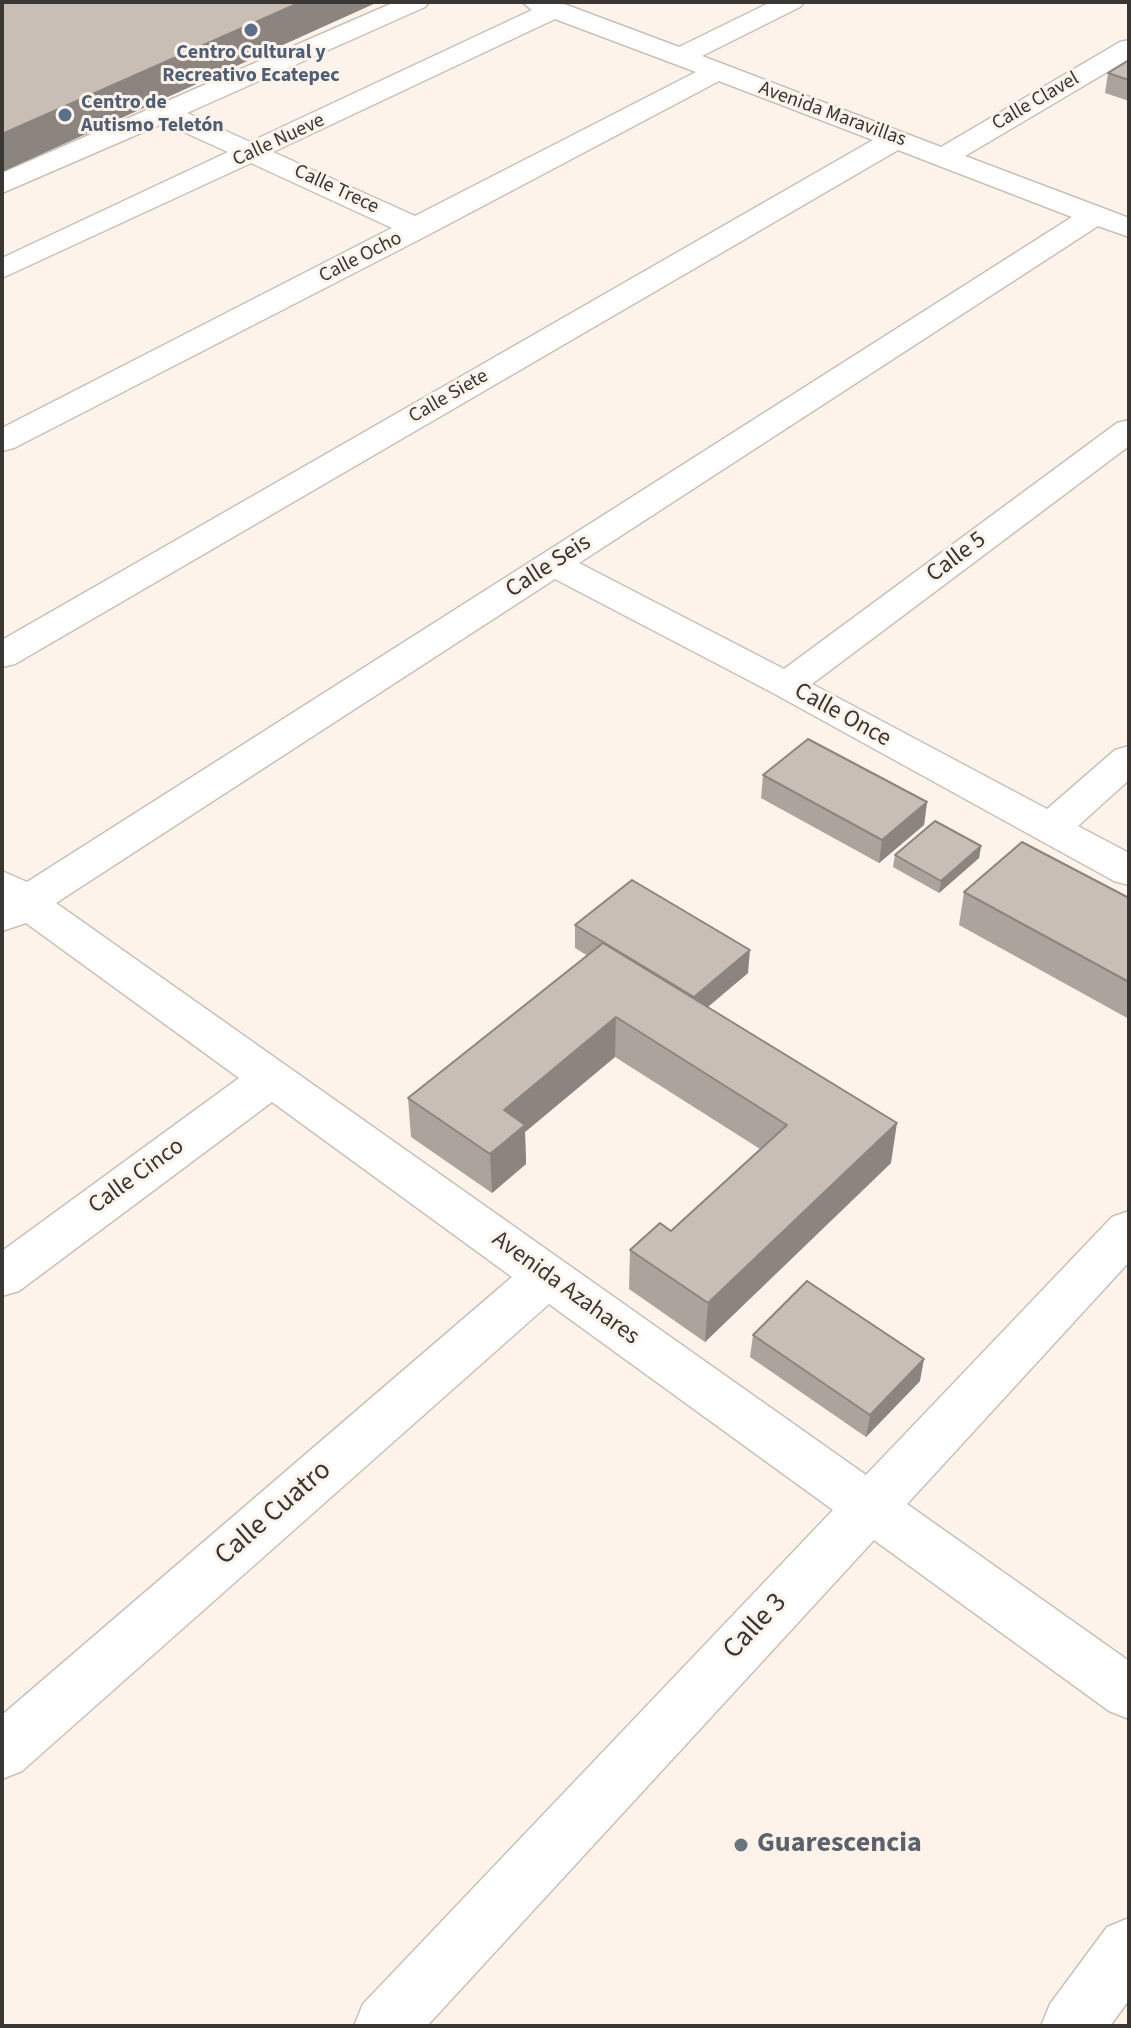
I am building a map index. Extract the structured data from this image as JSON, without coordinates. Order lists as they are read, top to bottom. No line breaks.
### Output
{"streets":{"street":["Calle Clavel","Avenida Maravillas","Calle Nueve","Calle Trece","Calle Ocho","Calle Siete","Calle 5","Calle Seis","Calle Once","Calle Cinco","Avenida Azahares","Calle Cuatro","Calle 3"]},"crossings":[["Calle Clavel","Avenida Maravillas"],["Avenida Maravillas","Calle Nueve"],["Avenida Maravillas","Calle Ocho"],["Avenida Maravillas","Calle Siete"],["Avenida Maravillas","Calle Seis"],["Calle Nueve","Calle Trece"],["Calle Trece","Calle Ocho"],["Calle 5","Calle Once"],["Calle Seis","Calle Once"],["Calle Seis","Avenida Azahares"],["Calle Cinco","Avenida Azahares"],["Avenida Azahares","Calle Cuatro"],["Avenida Azahares","Calle 3"]],"places":["Centro Cultural y Recreativo Ecatepec","Centro de Autismo Teletón","Guarescencia"]}
